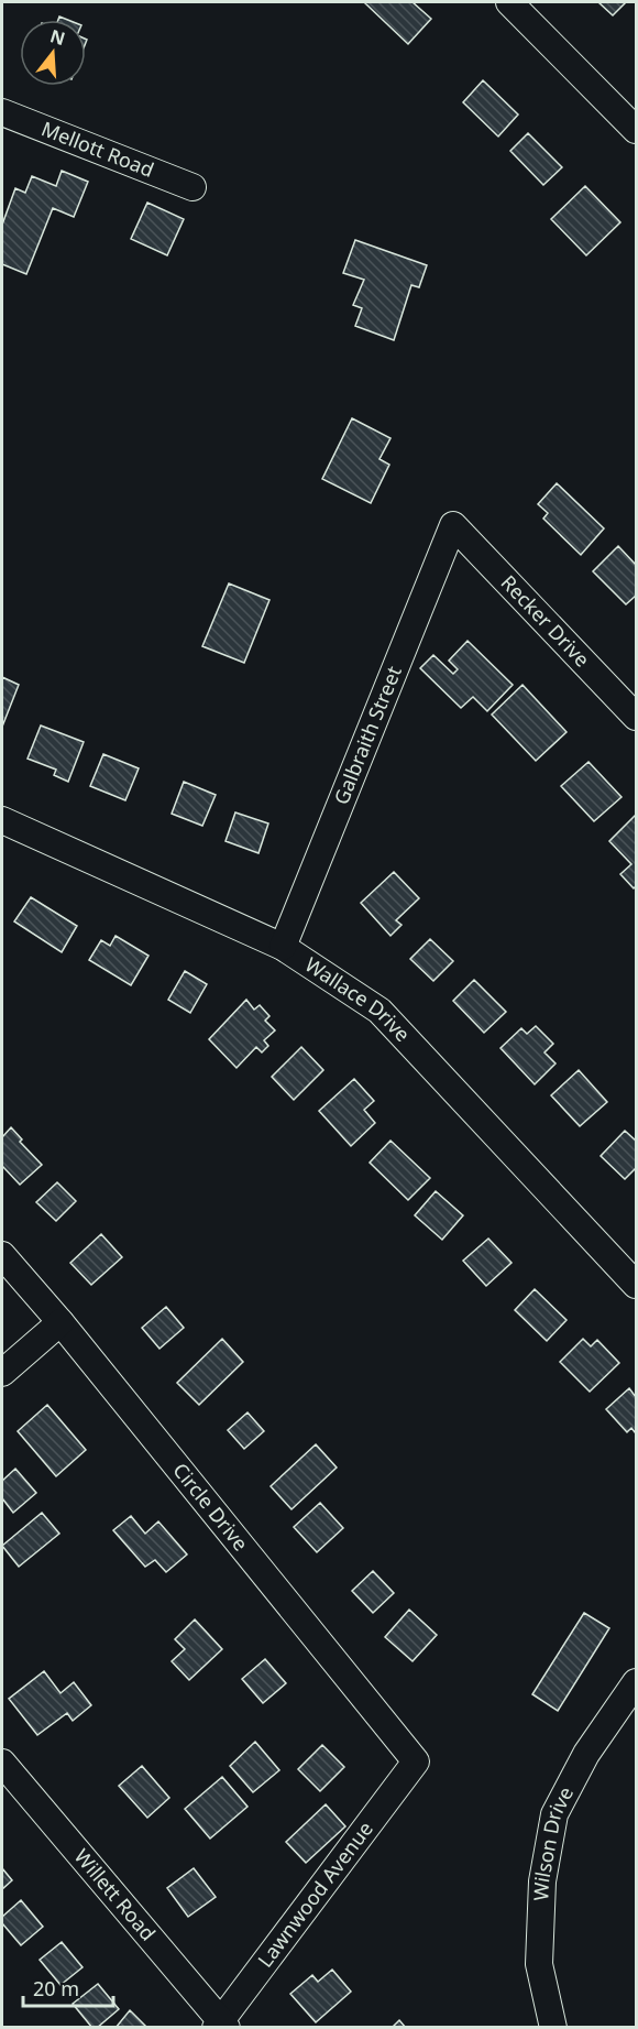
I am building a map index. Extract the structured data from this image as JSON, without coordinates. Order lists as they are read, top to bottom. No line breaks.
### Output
{"streets":{"street":["Mellott Road","Recker Drive","Galbraith Street","Wallace Drive","Circle Drive","Wilson Drive","Lawnwood Avenue","Willett Road"]},"crossings":[["Recker Drive","Galbraith Street"],["Galbraith Street","Wallace Drive"],["Circle Drive","Lawnwood Avenue"],["Lawnwood Avenue","Willett Road"]],"scale_bar":"20 m","north":"top"}
